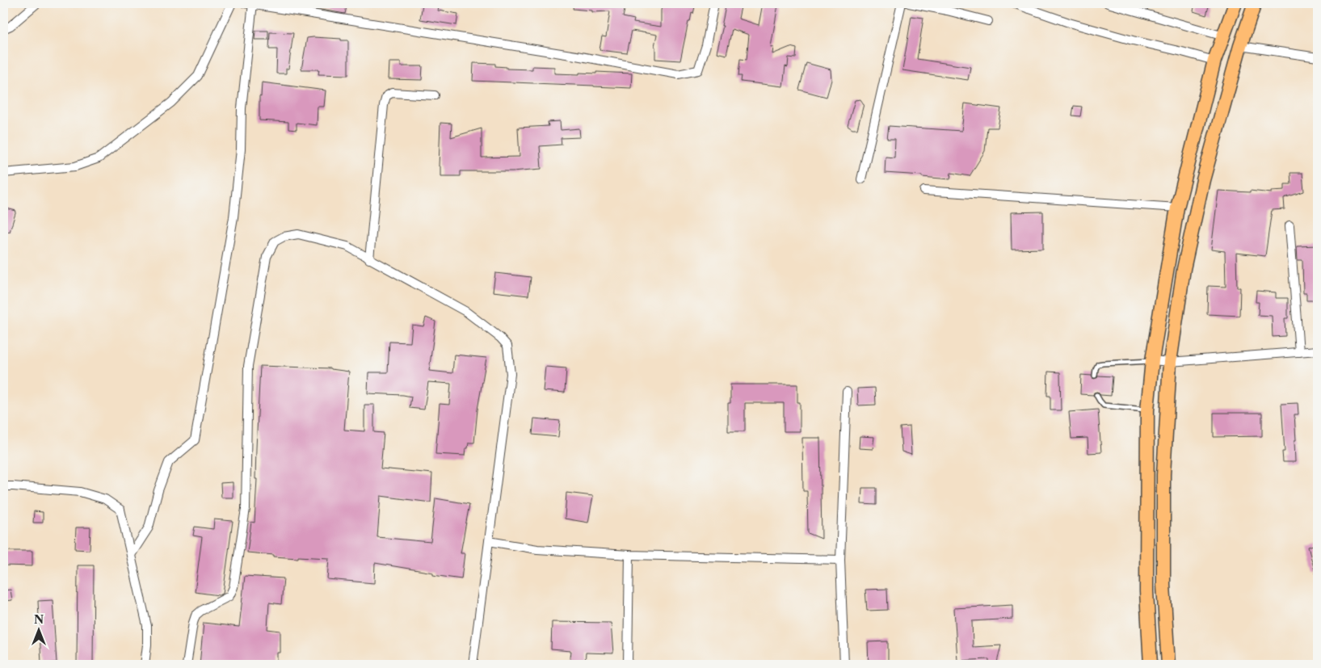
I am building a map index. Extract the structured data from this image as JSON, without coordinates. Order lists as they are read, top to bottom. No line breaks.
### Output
{"north":"top"}
